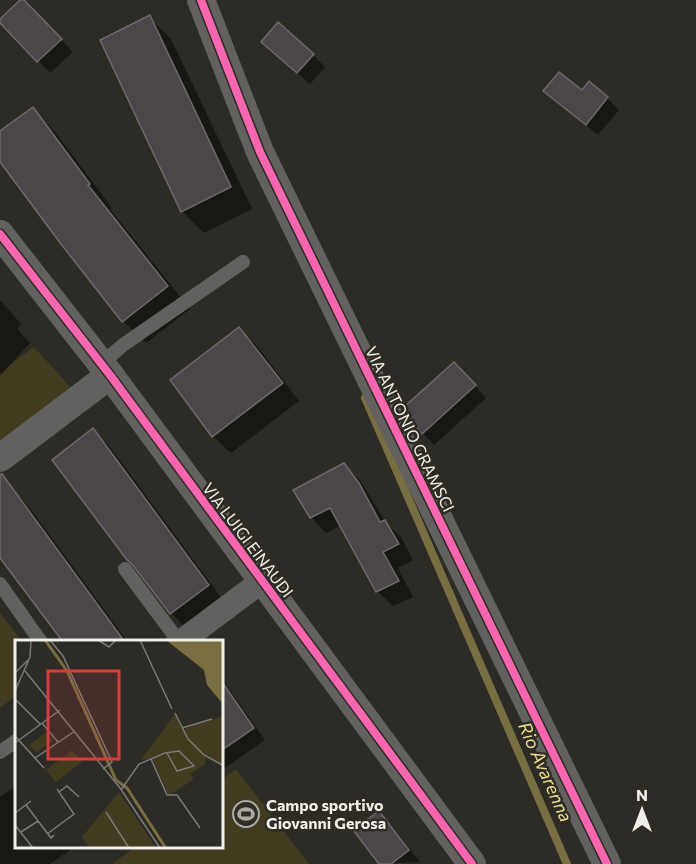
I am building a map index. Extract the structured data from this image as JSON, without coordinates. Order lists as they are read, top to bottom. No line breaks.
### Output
{"streets":{"street":["VIA ANTONIO GRAMSCI","VIA LUIGI EINAUDI"]},"water":["Rio Avarenna"],"places":{"sports":["Campo sportivo Giovanni Gerosa"]},"north":"top"}
